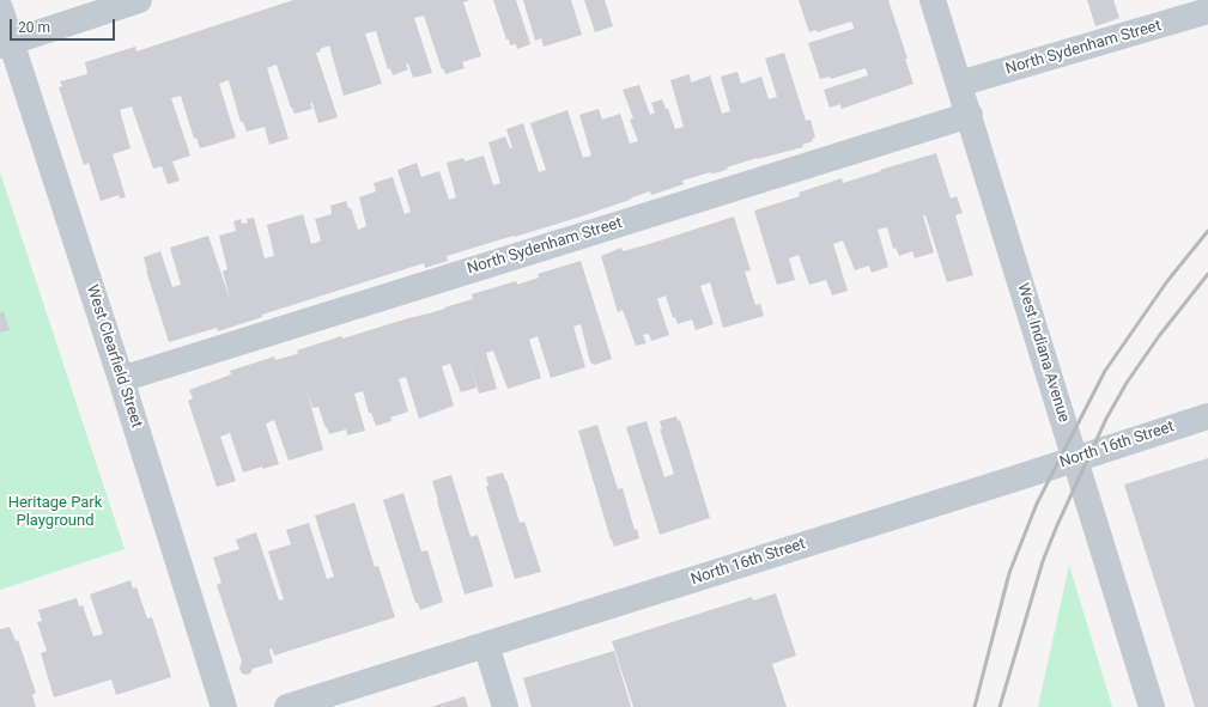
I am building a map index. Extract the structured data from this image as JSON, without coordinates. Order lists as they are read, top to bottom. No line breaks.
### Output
{"streets":{"street":["North Sydenham Street","West Indiana Avenue","West Clearfield Street","North 16th Street"]},"crossings":[["North Sydenham Street","West Indiana Avenue"],["North Sydenham Street","West Clearfield Street"],["West Indiana Avenue","North 16th Street"]],"parks":["Heritage Park Playground"],"scale_bar":"20 m"}
